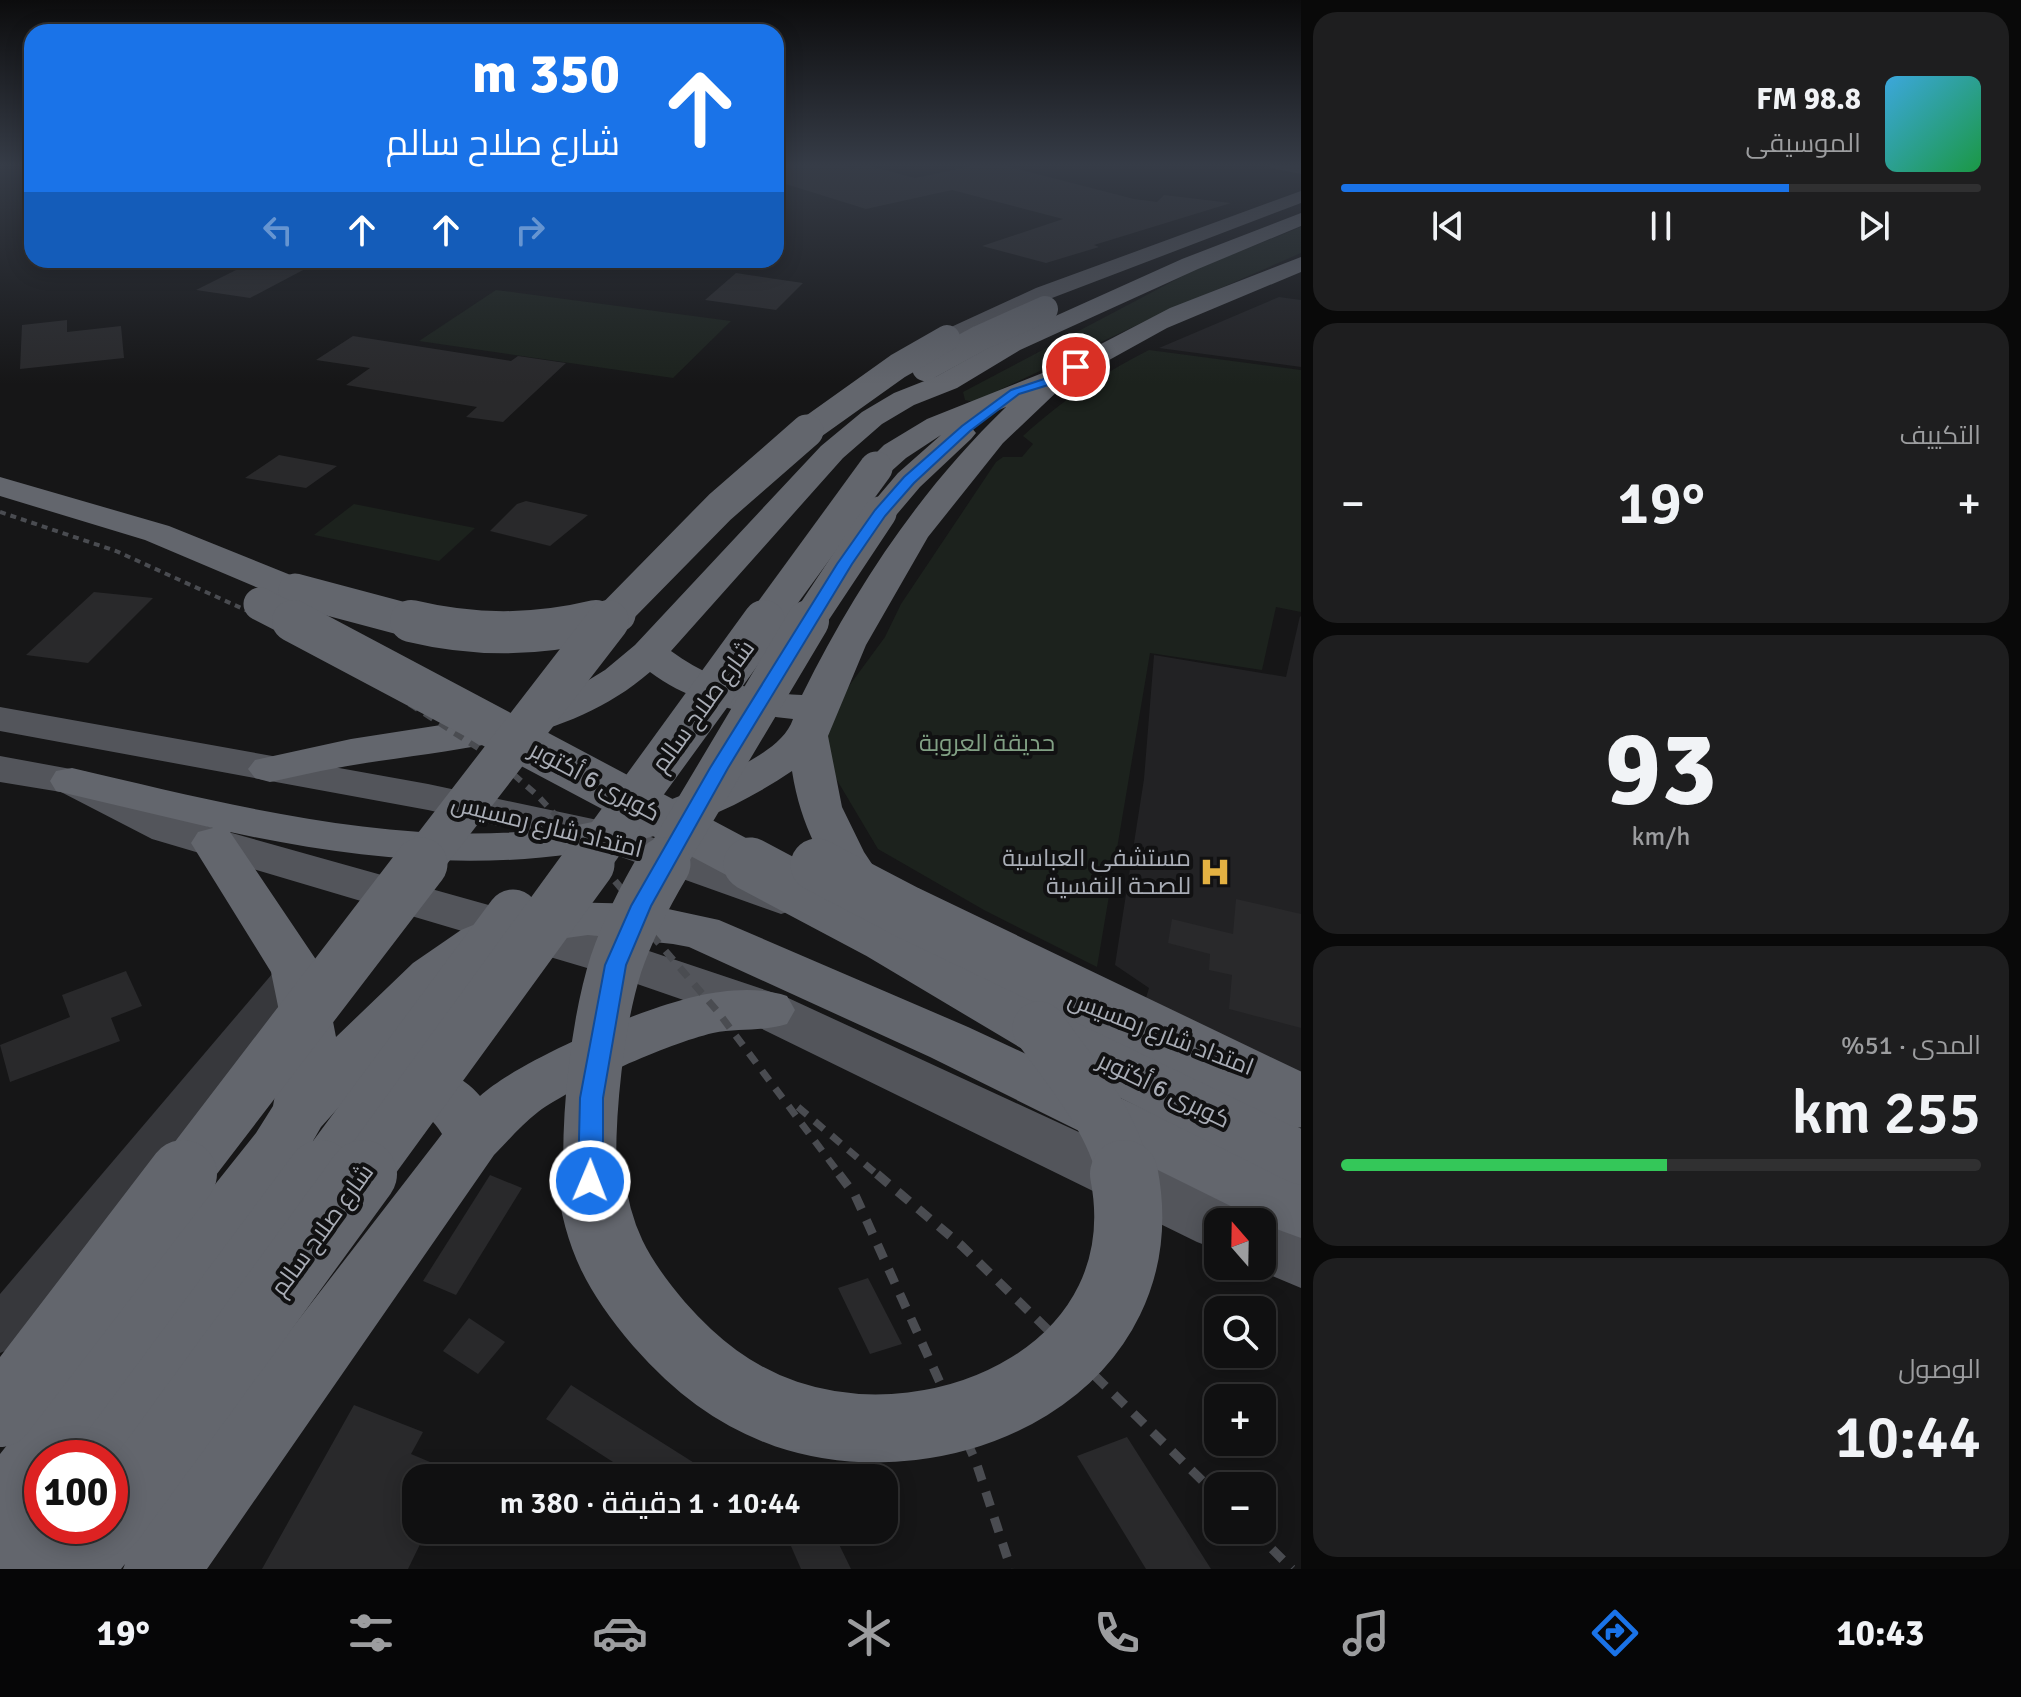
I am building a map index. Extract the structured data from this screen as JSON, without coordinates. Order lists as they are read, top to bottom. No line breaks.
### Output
{"streets":{"highway":["شارع صلاح سالم","كوبرى 6 أكتوبر"],"main road":["امتداد شارع رمسيس"]},"parks":["حديقة العروبة"],"places":{"hospital":["مستشفى العباسية للصحة النفسية"]},"north":"top","page":{"turn":["350 m","شارع صلاح سالم"],"song":["98.8 FM","الموسيقى"],"tile":["التكييف",["93","km/h"],["المدى · 51%","255 km"],["الوصول","10:44"]],"heat":["−","19°","+"],"map_buttons":["+","−"],"limit":"100","trip":"10:44 · 1 دقيقة · 380 m","tabs":["10:43","19°"]}}
